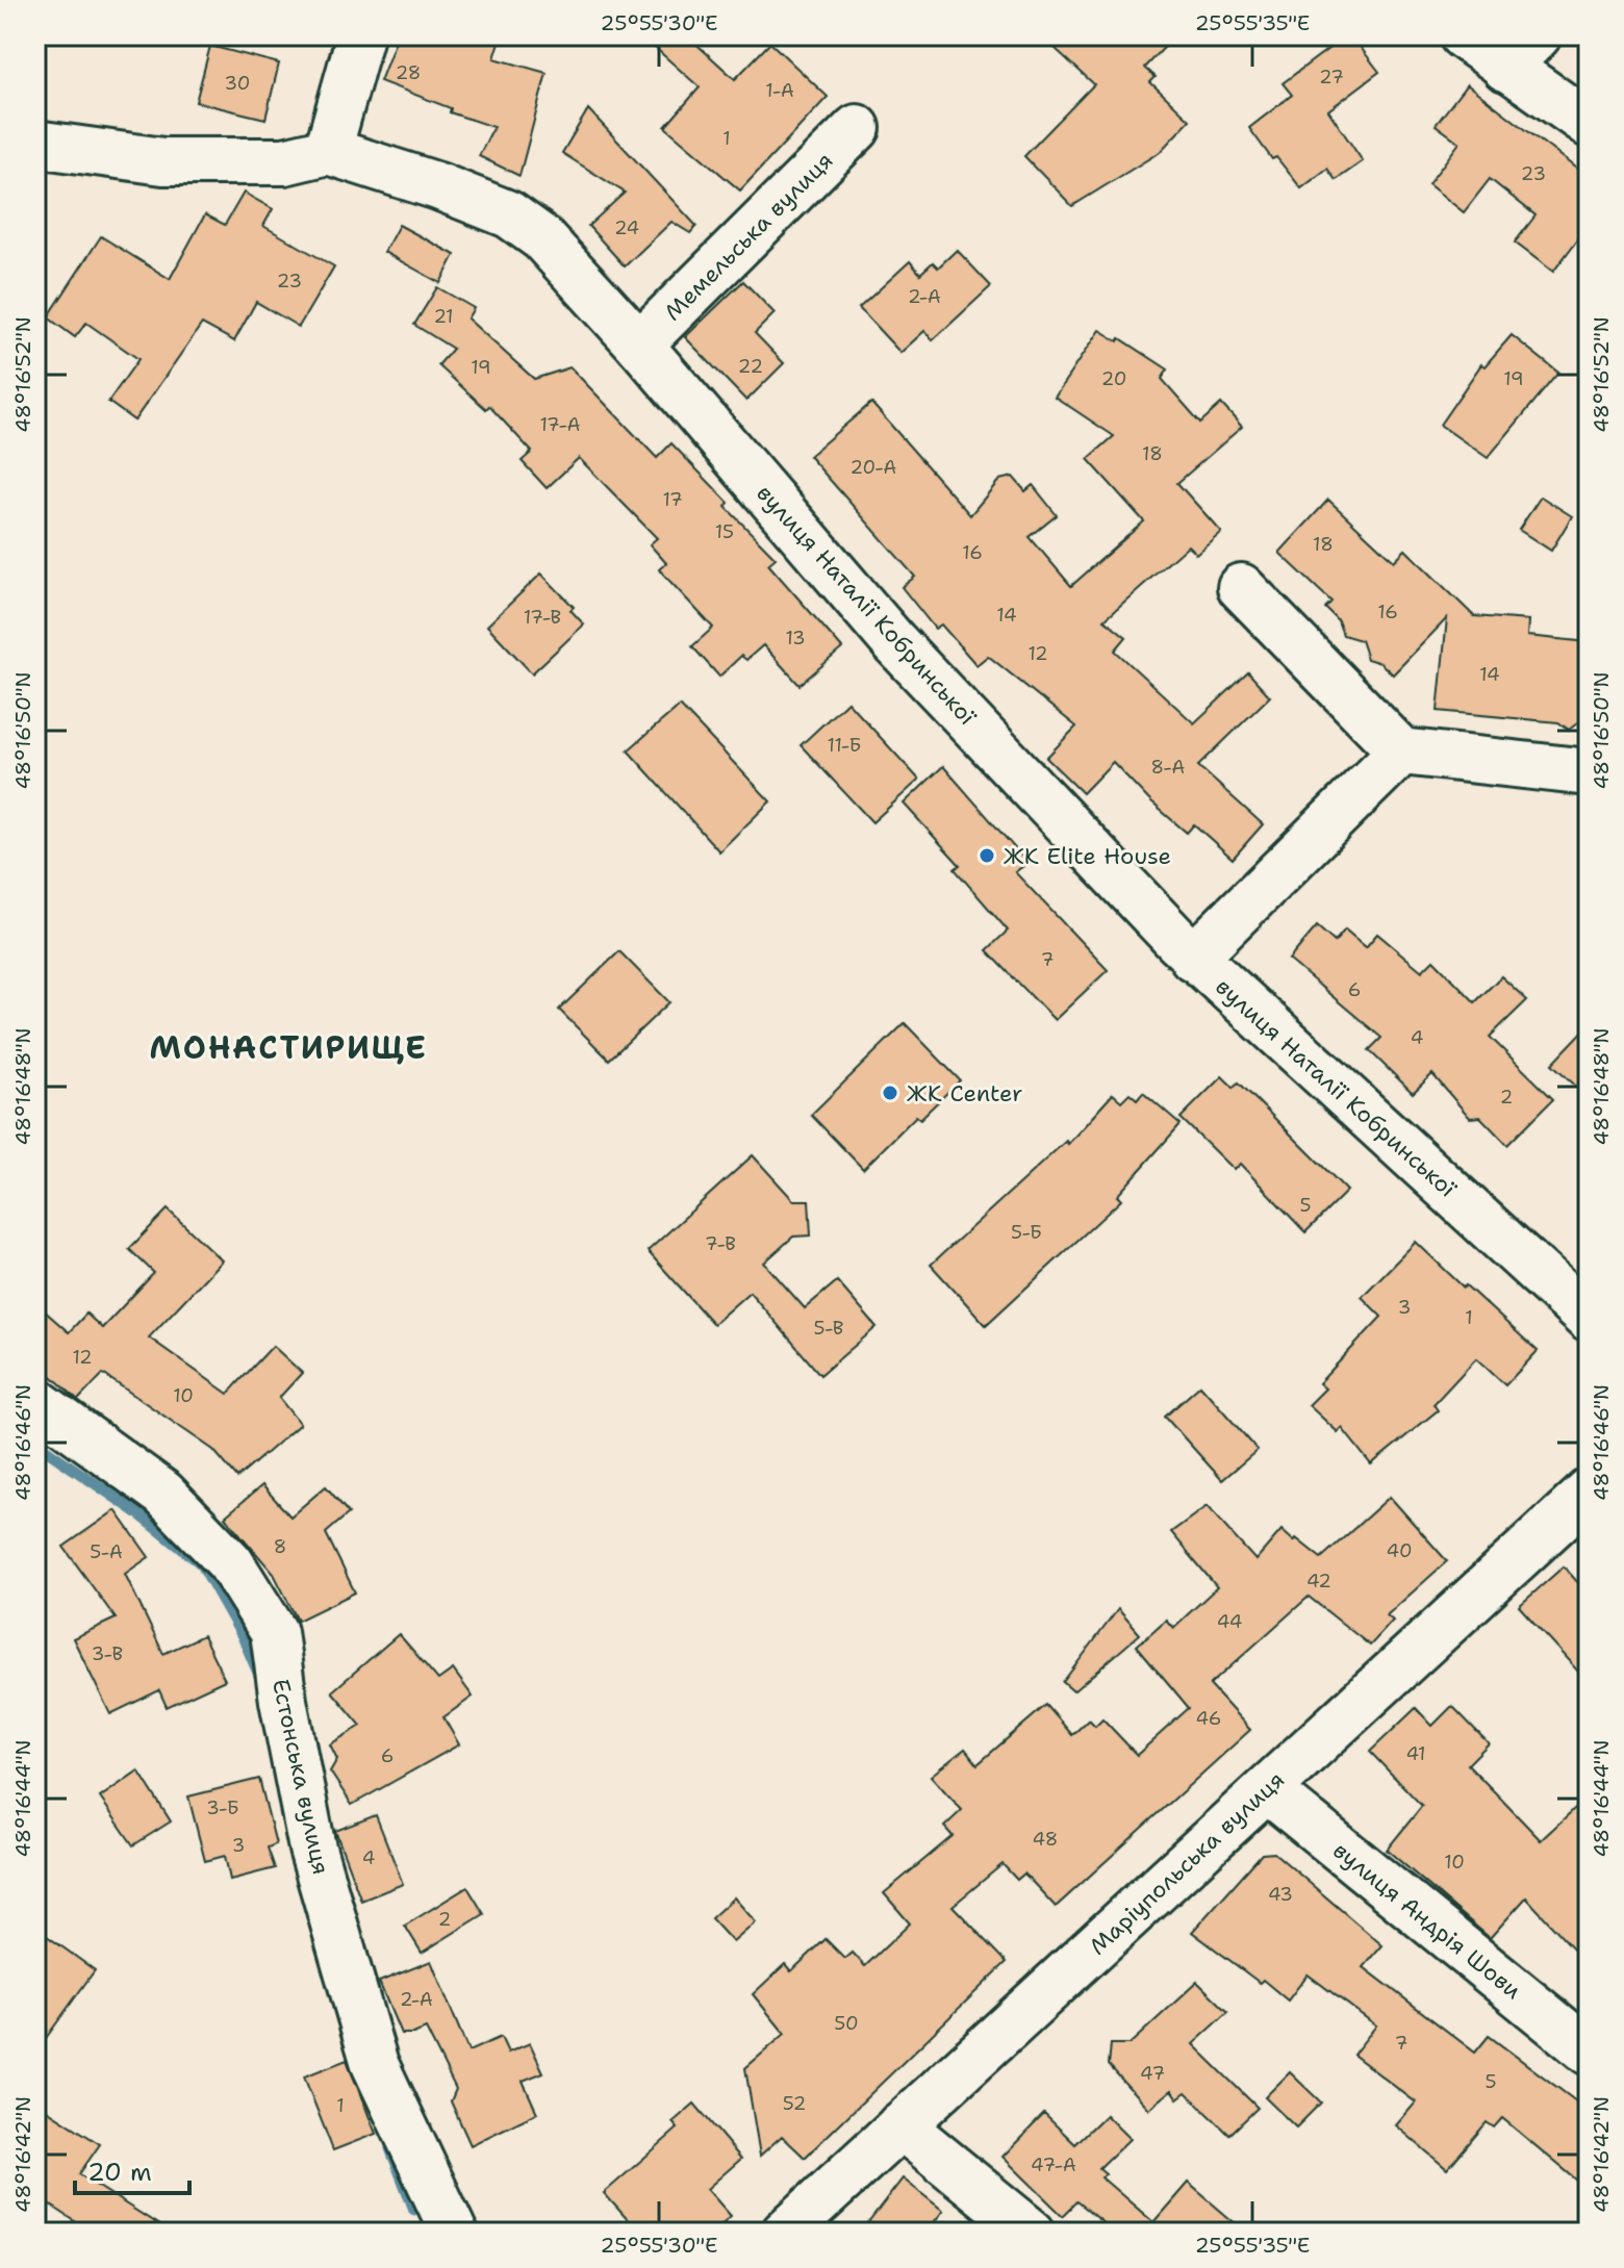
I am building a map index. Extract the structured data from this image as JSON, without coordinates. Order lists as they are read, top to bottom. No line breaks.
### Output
{"streets":{"street":["Мемельська вулиця","вулиця Наталії Кобринської","Естонська вулиця","Маріупольська вулиця","вулиця Андрія Шови"]},"crossings":[["Мемельська вулиця","вулиця Наталії Кобринської"],["Маріупольська вулиця","вулиця Андрія Шови"]],"districts":["МОНАСТИРИЩЕ"],"places":["ЖК Elite House","ЖК Center"],"house_numbers":["28","27","30","1-А","1","23","24","23","2-А","21","22","19","20","19","17-А","18","20-А","17","15","18","16","16","14","17-В","13","12","14","11-Б","8-А","7","6","4","2","5","5-Б","7-В","3","1","5-В","12","10","8","40","5-А","42","44","3-В","46","41","6","3-Б","48","3","4","10","43","2","2-А","50","7","47","5","52","1","47-А"],"scale_bar":"20 m","coordinates":["25°55'30\"E","25°55'35\"E","48°16'52\"N","48°16'50\"N","48°16'48\"N","48°16'46\"N","48°16'44\"N","48°16'42\"N"]}
